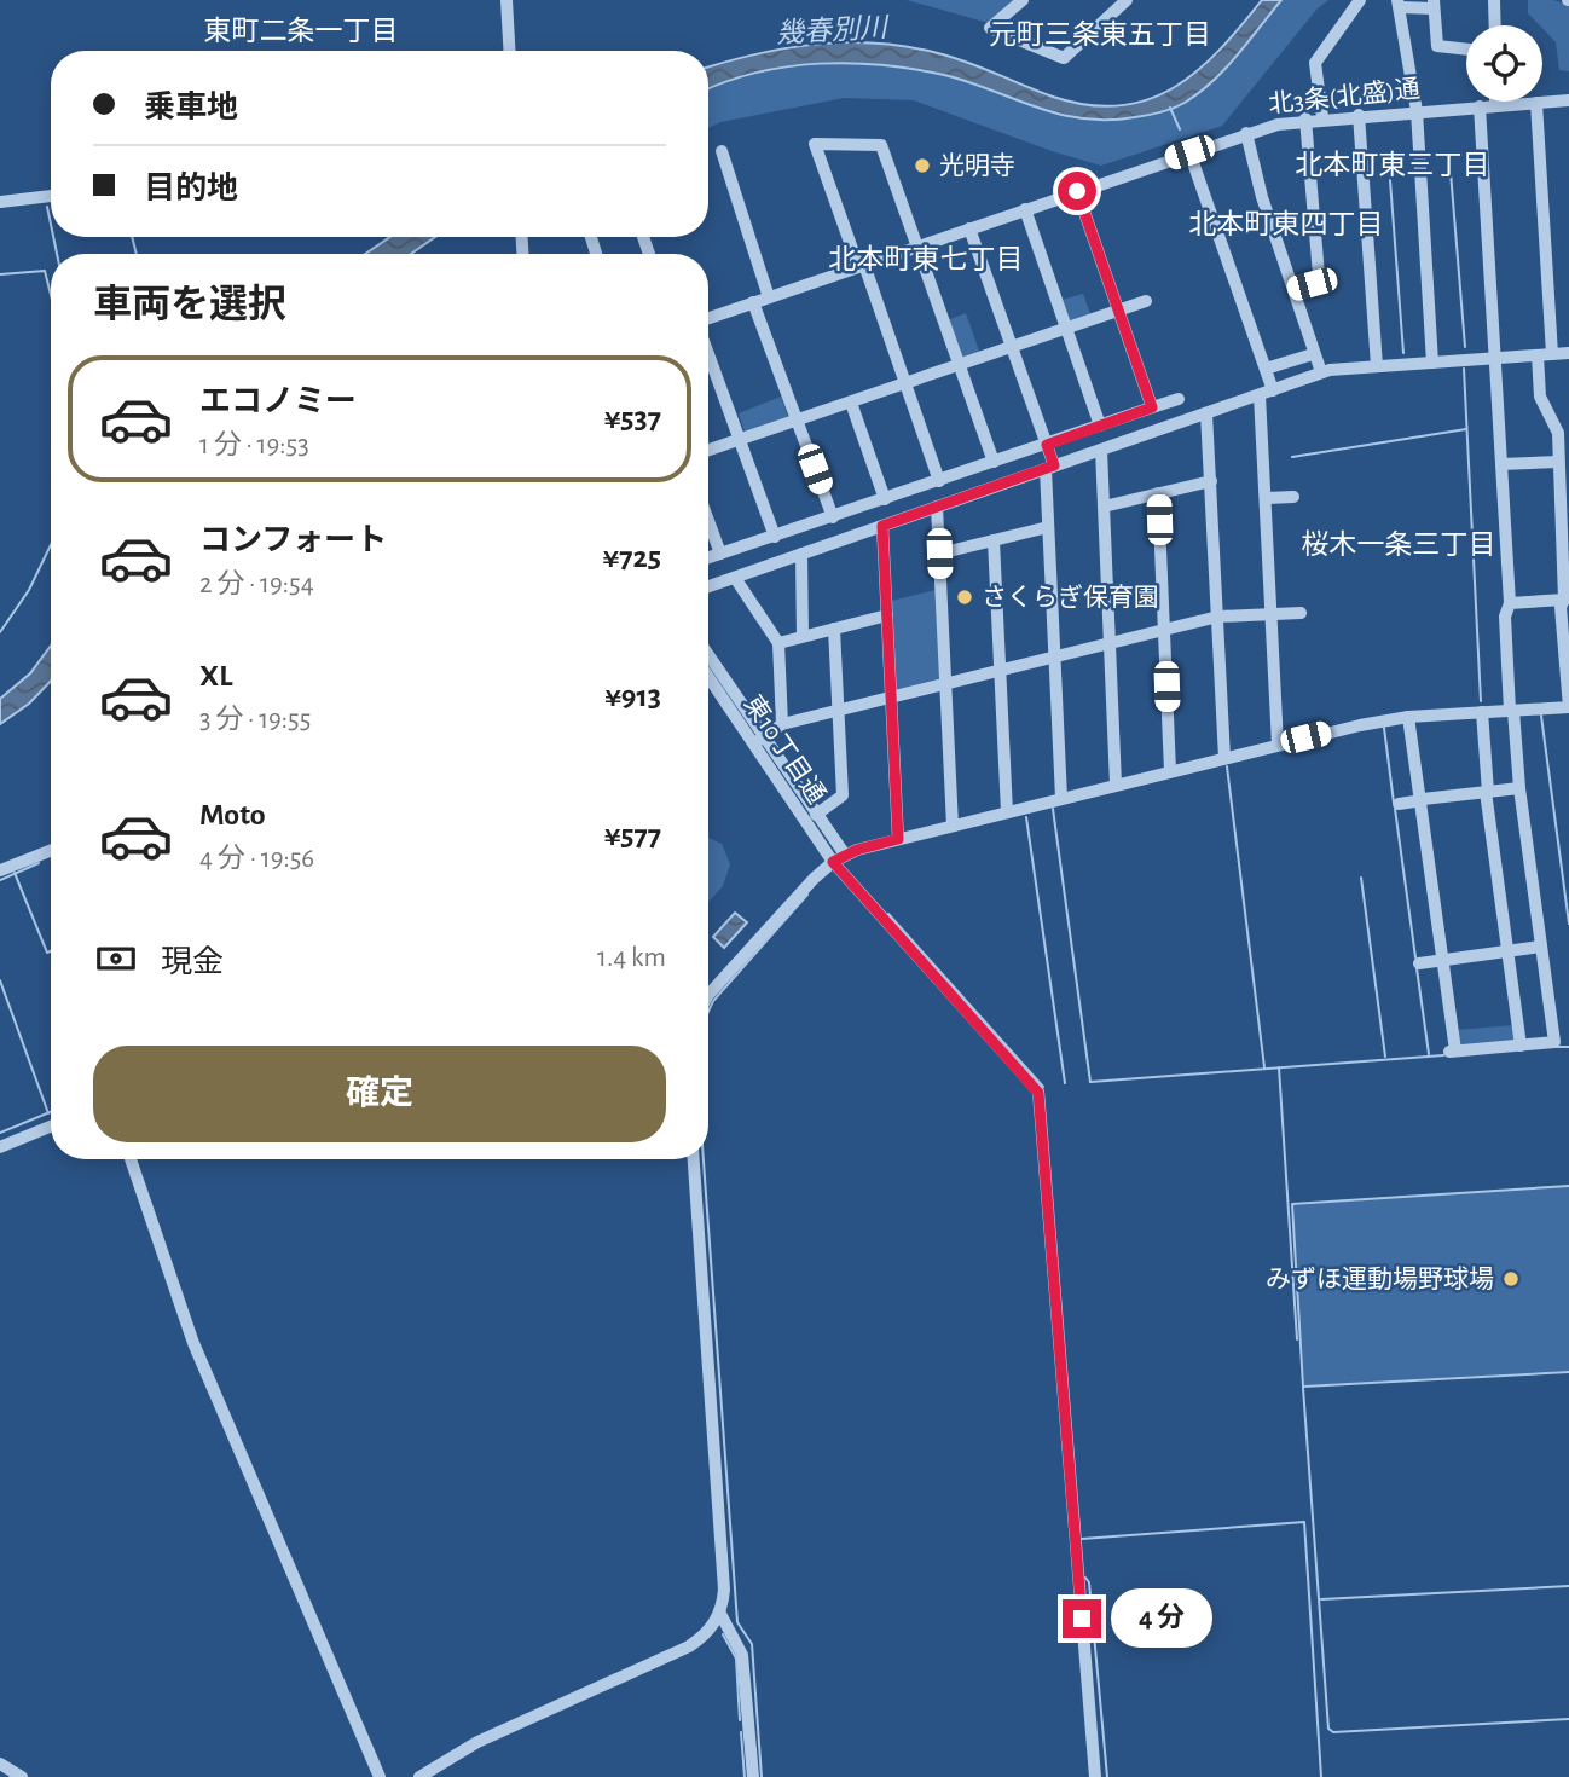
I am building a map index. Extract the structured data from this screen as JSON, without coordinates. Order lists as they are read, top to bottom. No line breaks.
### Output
{"streets":{"street":["北3条(北盛)通","東10丁目通"]},"districts":["東町二条一丁目","元町三条東五丁目","北本町東三丁目","北本町東四丁目","北本町東七丁目","桜木一条三丁目"],"water":["幾春別川"],"places":["光明寺","さくらぎ保育園","みずほ運動場野球場"],"page":{"banner":["乗車地","目的地"],"heading":"車両を選択","list":[{"name":"エコノミー","note":"1 分 · 19:53","value":"¥537"},{"name":"コンフォート","note":"2 分 · 19:54","value":"¥725"},{"name":"XL","note":"3 分 · 19:55","value":"¥913"},{"name":"Moto","note":"4 分 · 19:56","value":"¥577"}],"pay":["現金","1.4 km"],"buttons":"確定","bubble":"4 分"}}
